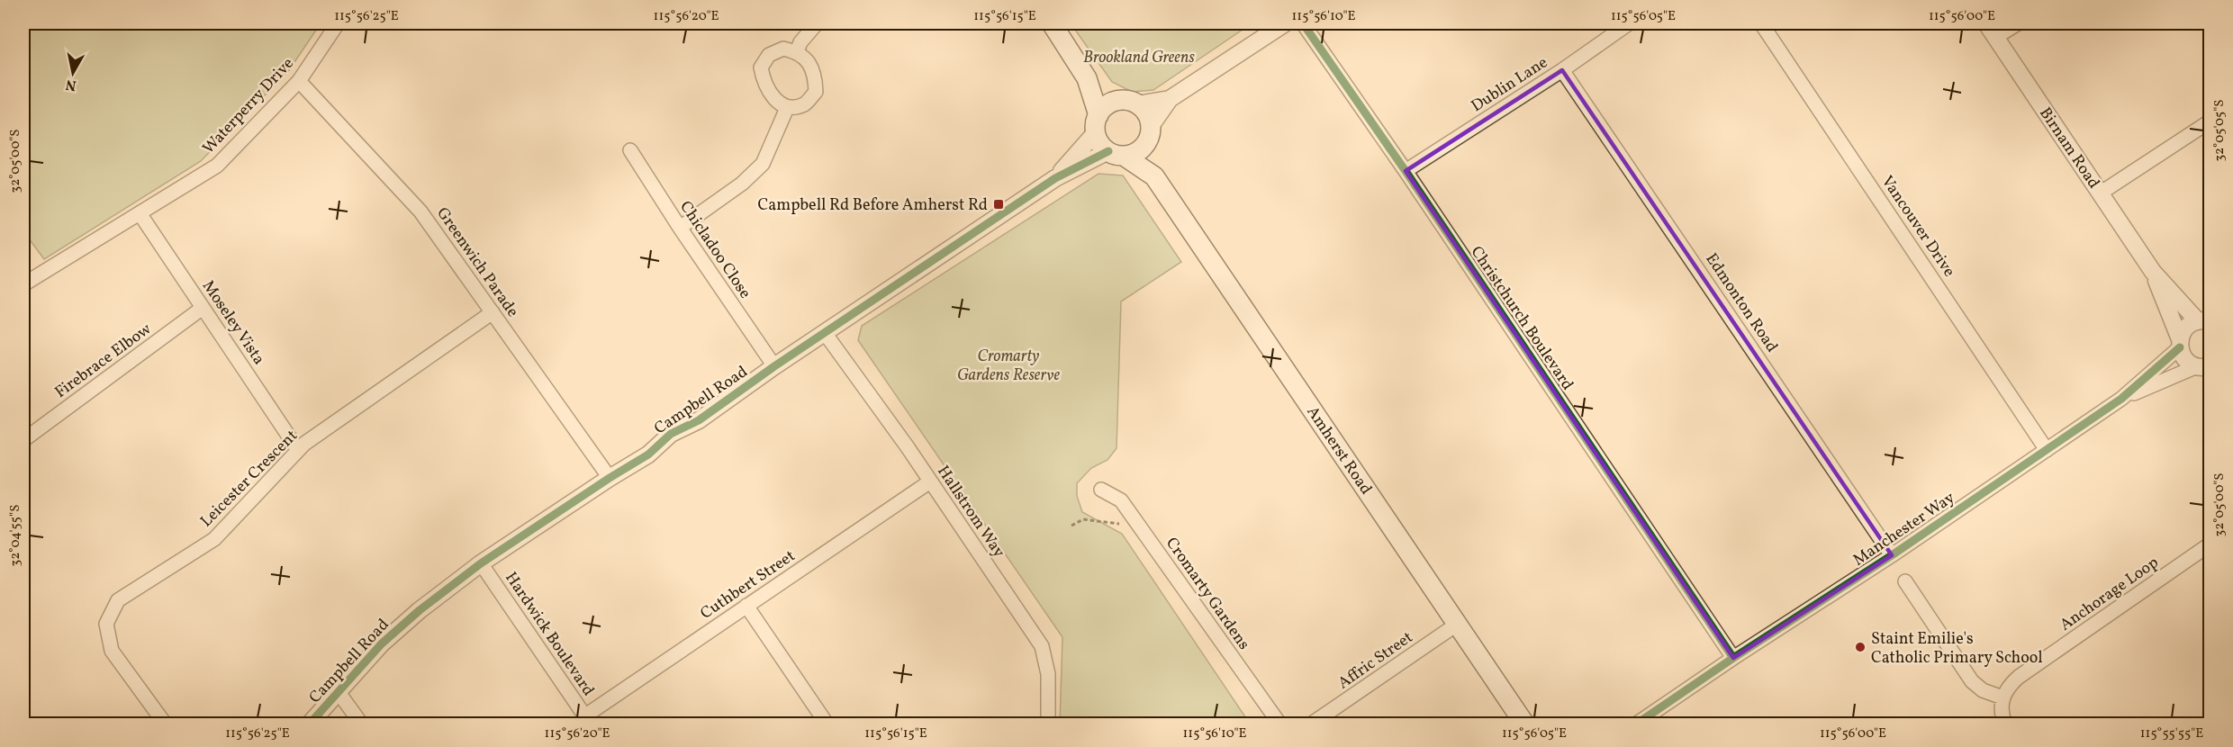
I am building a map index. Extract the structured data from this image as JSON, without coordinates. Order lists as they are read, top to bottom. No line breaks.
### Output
{"streets":{"main road":["Amherst Road"],"street":["Dublin Lane","Waterperry Drive","Birnam Road","Vancouver Drive","Chicladoo Close","Greenwich Parade","Edmonton Road","Christchurch Boulevard","Moseley Vista","Firebrace Elbow","Campbell Road","Leicester Crescent","Hallstrom Way","Manchester Way","Cuthbert Street","Cromarty Gardens","Anchorage Loop","Hardwick Boulevard","Affric Street"]},"crossings":[["Dublin Lane","Edmonton Road"],["Dublin Lane","Christchurch Boulevard"],["Waterperry Drive","Greenwich Parade"],["Waterperry Drive","Moseley Vista"],["Birnam Road","Manchester Way"],["Vancouver Drive","Manchester Way"],["Chicladoo Close","Campbell Road"],["Greenwich Parade","Campbell Road"],["Greenwich Parade","Leicester Crescent"],["Edmonton Road","Manchester Way"],["Christchurch Boulevard","Manchester Way"],["Moseley Vista","Firebrace Elbow"],["Moseley Vista","Leicester Crescent"],["Campbell Road","Amherst Road"],["Campbell Road","Hallstrom Way"],["Campbell Road","Hardwick Boulevard"],["Amherst Road","Affric Street"],["Hallstrom Way","Cuthbert Street"],["Cuthbert Street","Hardwick Boulevard"]],"parks":["Brookland Greens","Cromarty Gardens Reserve"],"places":{"transit":["Campbell Rd Before Amherst Rd"],"other":["Staint Emilie's Catholic Primary School"]},"north":"bottom","coordinates":["115°56'25\"E","115°56'20\"E","115°56'15\"E","115°56'10\"E","115°56'05\"E","115°56'00\"E","32°05'05\"S","32°05'00\"S","32°04'55\"S","115°55'55\"E"]}
